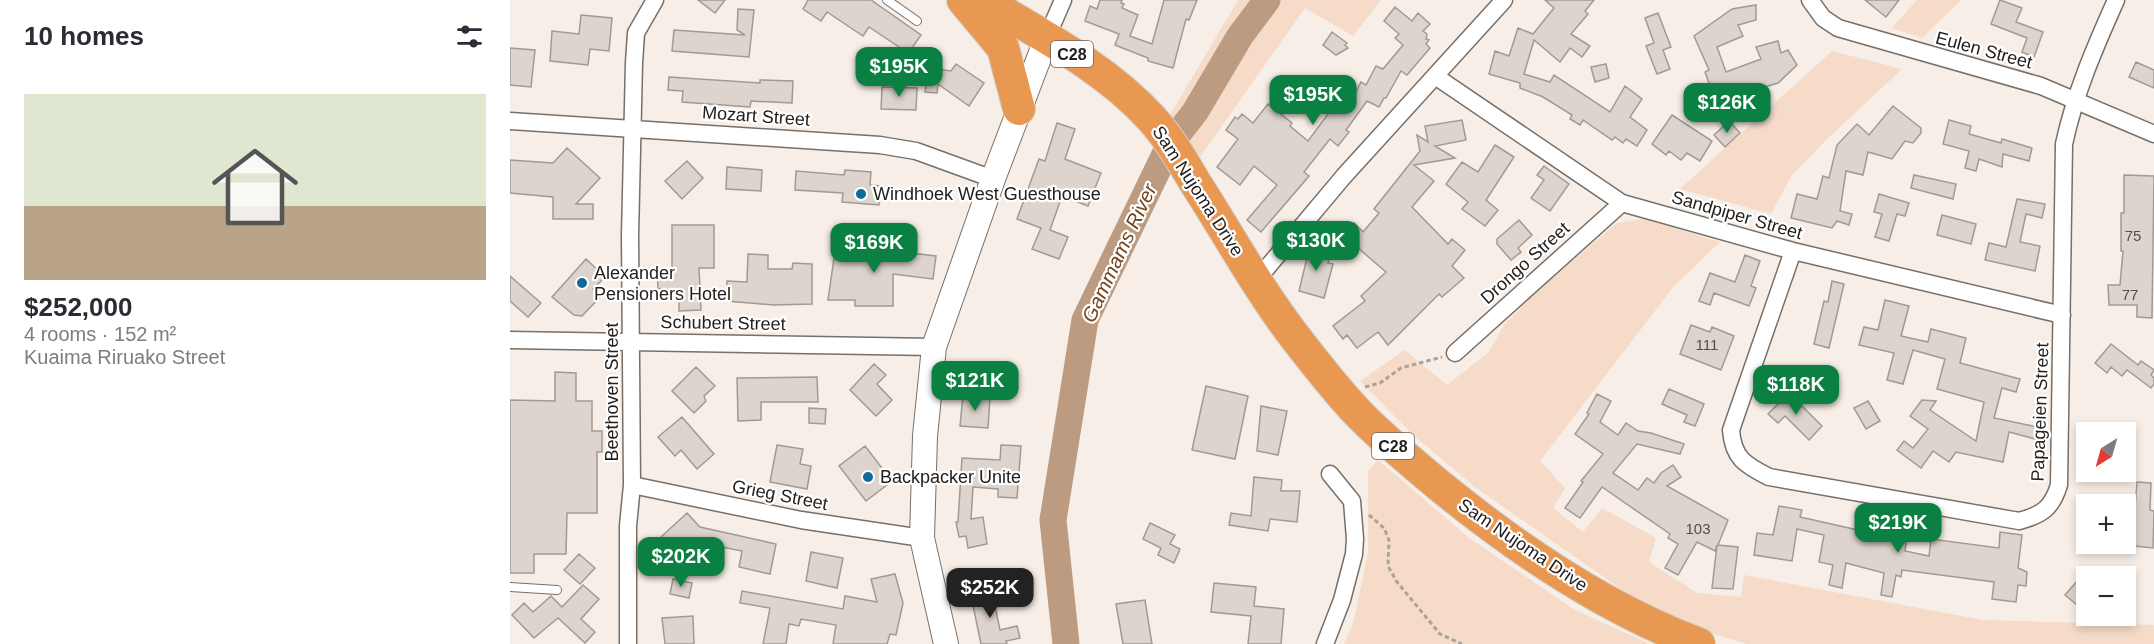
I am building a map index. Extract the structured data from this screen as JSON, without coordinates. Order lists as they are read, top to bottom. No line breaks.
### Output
{"streets":{"highway":["C28","Sam Nujoma Drive"],"street":["Eulen Street","Mozart Street","Sandpiper Street","Drongo Street","Schubert Street","Beethoven Street","Papageien Street","Grieg Street"]},"crossings":[["Eulen Street","Papageien Street"],["Mozart Street","Beethoven Street"],["Sandpiper Street","Drongo Street"],["Sandpiper Street","Papageien Street"],["Schubert Street","Beethoven Street"],["Beethoven Street","Grieg Street"]],"water":["Gammams River"],"places":["Windhoek West Guesthouse","Alexander Pensioners Hotel","Backpacker Unite"],"house_numbers":["75","77","111","103"],"north":"bottom left","page":{"heading":"10 homes","price":["$195K","$195K","$126K","$130K","$169K","$121K","$118K","$219K","$202K","$252K"],"list":[{"name":"$252,000","note":"4 rooms · 152 m² · Kuaima Riruako Street"}],"map_buttons":["+","−"]}}
